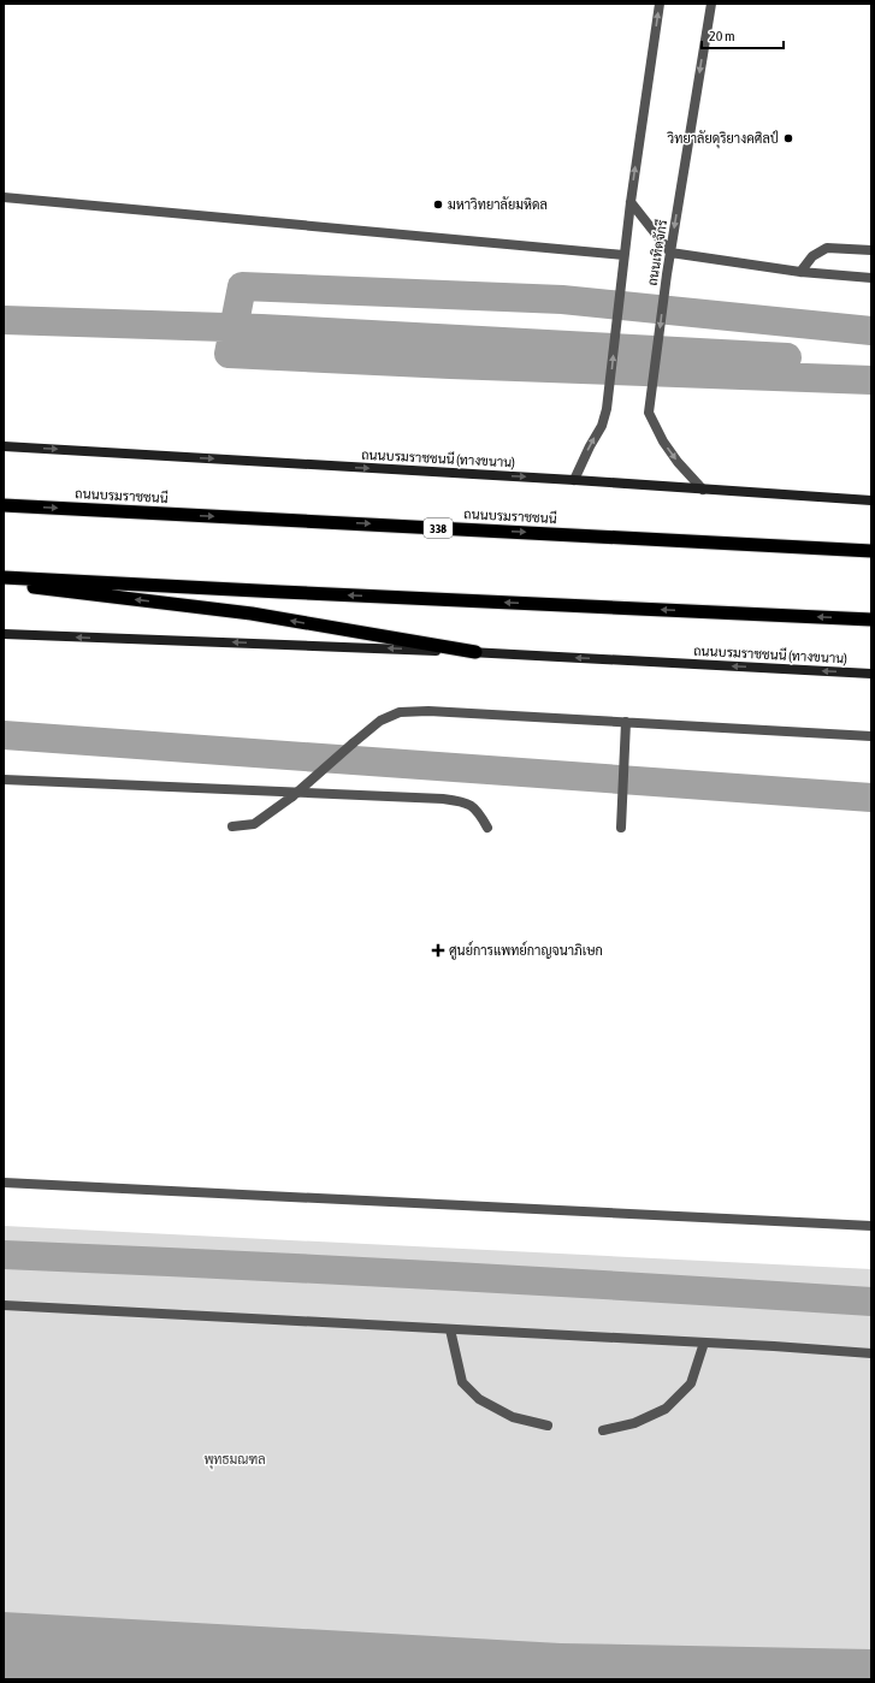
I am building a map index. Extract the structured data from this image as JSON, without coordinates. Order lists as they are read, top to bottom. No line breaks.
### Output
{"streets":{"highway":["ถนนบรมราชชนนี","338"],"main road":["ถนนบรมราชชนนี (ทางขนาน)"],"street":["ถนนเทิดจักรี"]},"crossings":[["ถนนเทิดจักรี","ถนนบรมราชชนนี (ทางขนาน)"]],"parks":["พุทธมณฑล"],"places":{"other":["วิทยาลัยดุริยางคศิลป์","มหาวิทยาลัยมหิดล"],"health":["ศูนย์การแพทย์กาญจนาภิเษก"]},"scale_bar":"20 m"}
